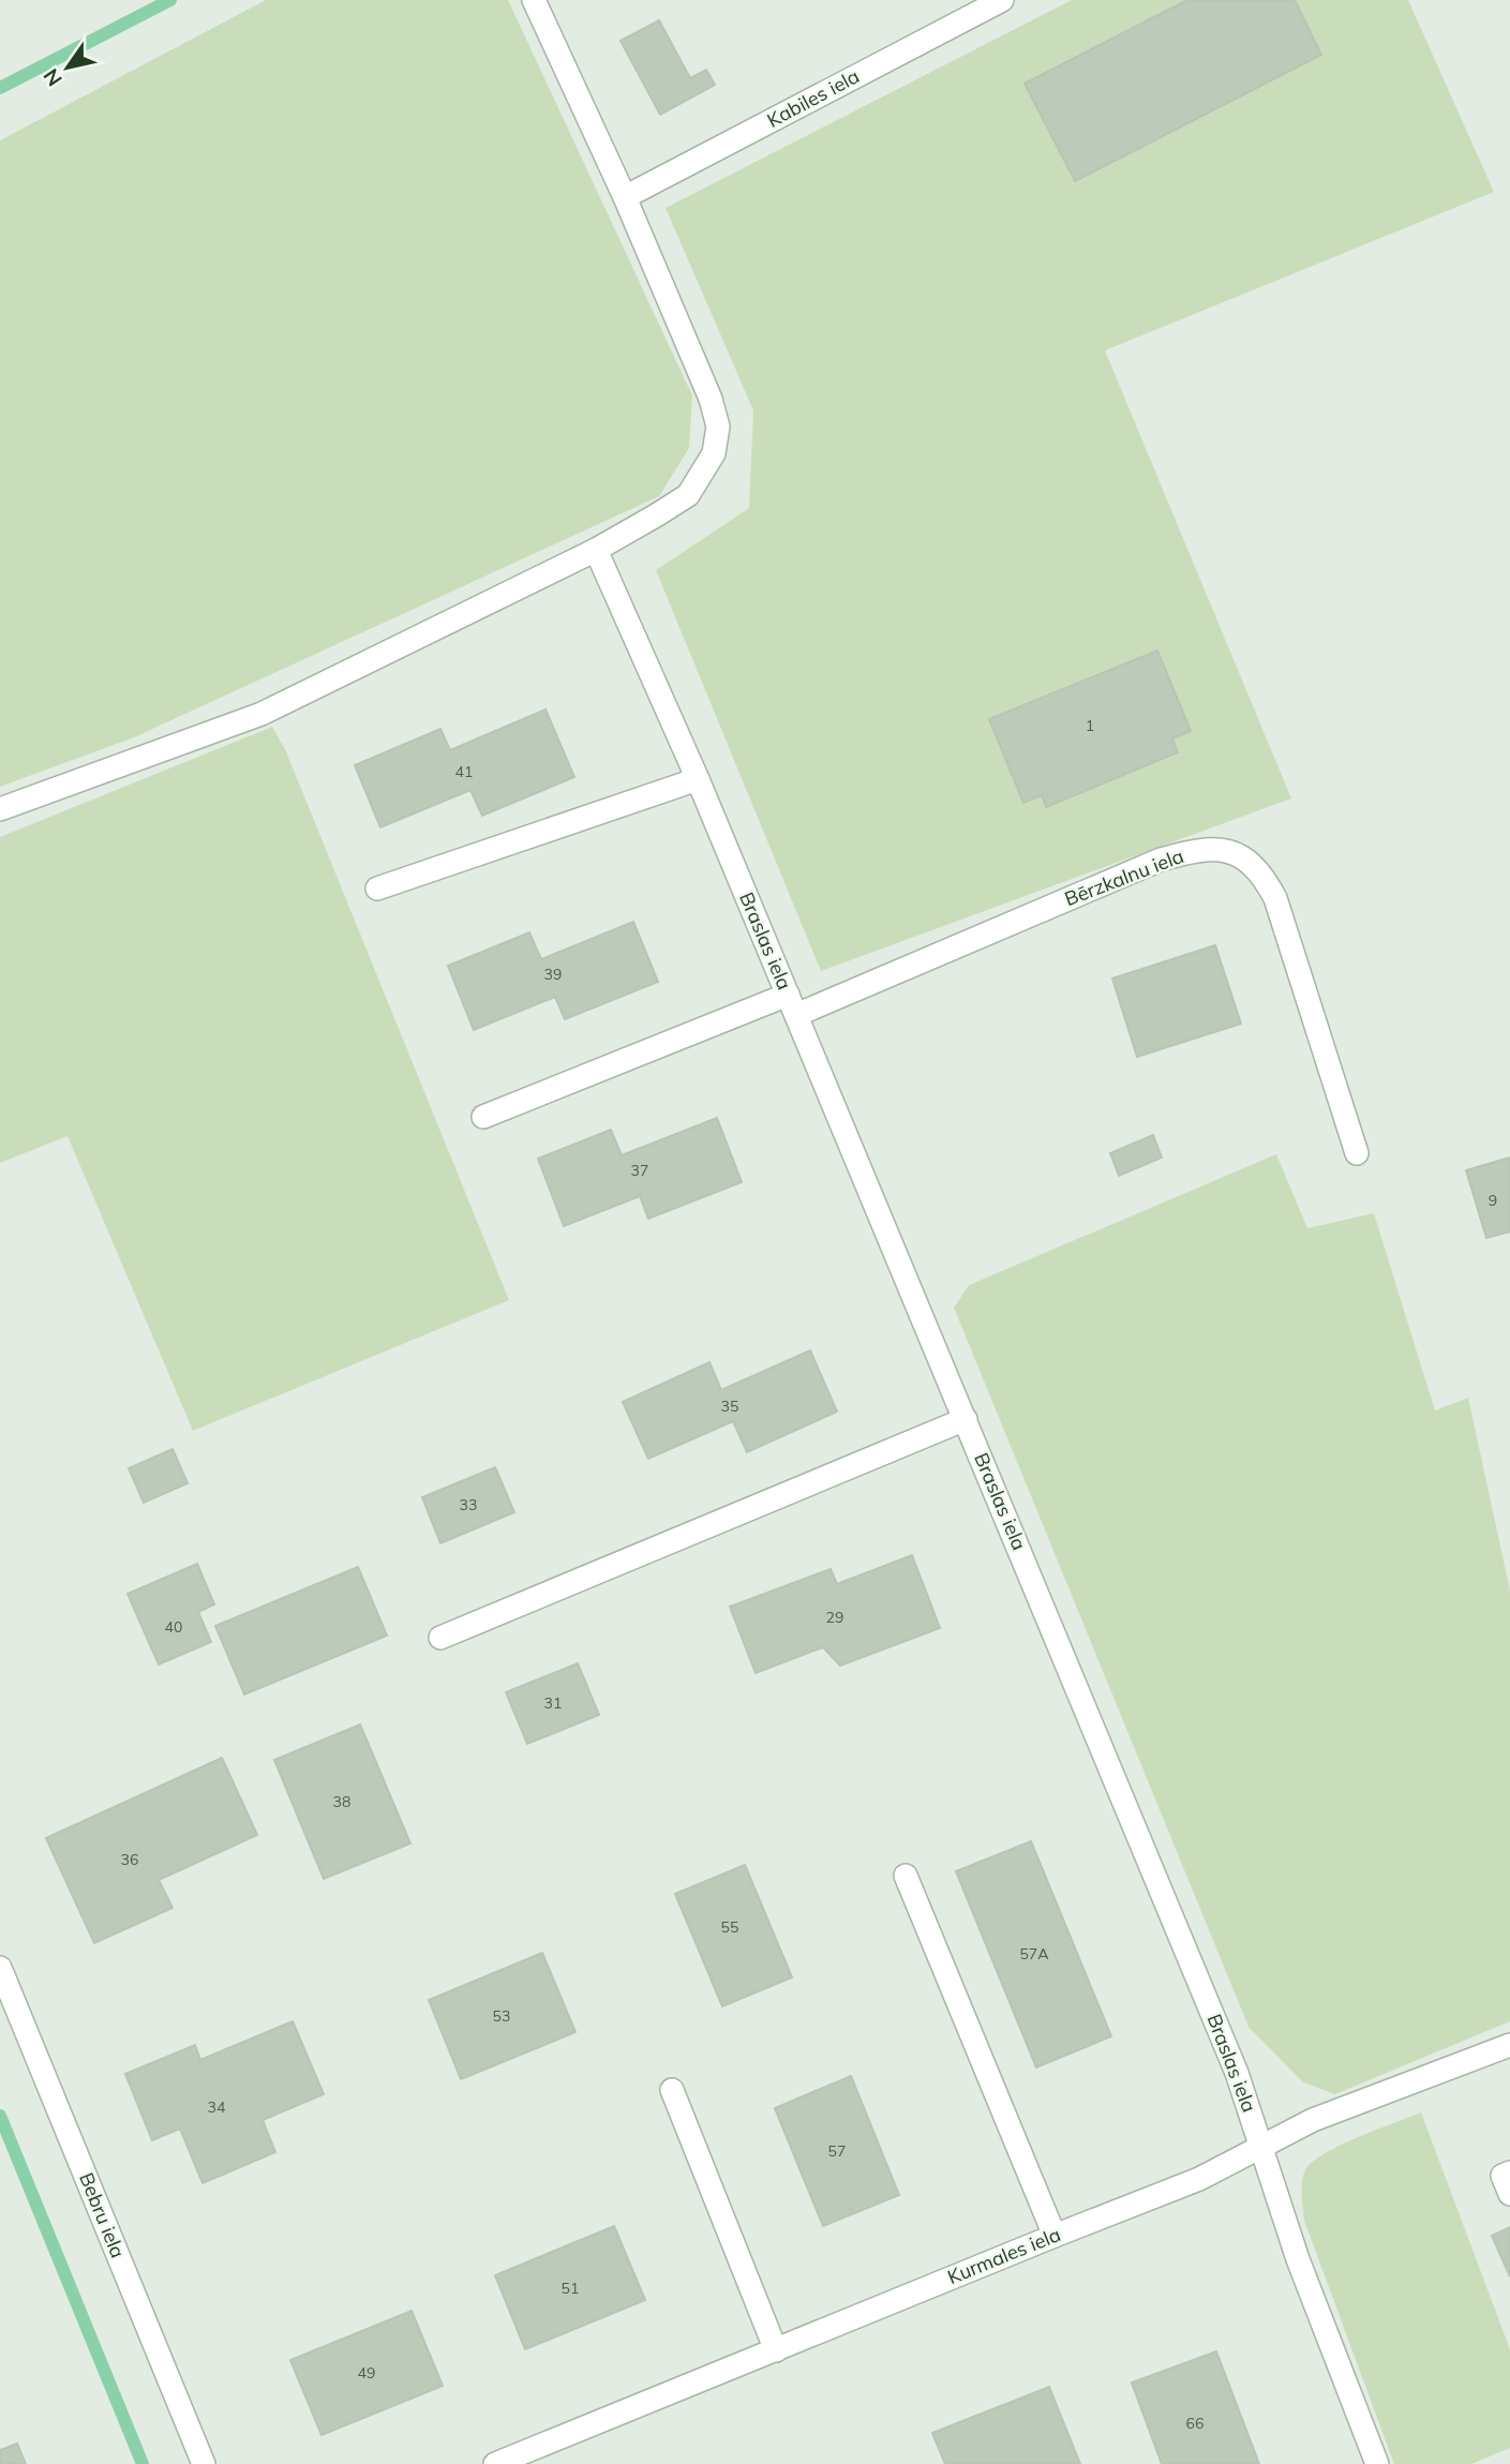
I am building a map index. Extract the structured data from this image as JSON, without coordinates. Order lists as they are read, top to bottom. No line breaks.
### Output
{"streets":{"street":["Kabiles iela","Bērzkalnu iela","Braslas iela","Bebru iela","Kurmales iela"]},"crossings":[["Bērzkalnu iela","Braslas iela"],["Braslas iela","Kurmales iela"]],"house_numbers":["1","41","39","37","9","35","33","29","40","31","38","36","55","57A","53","34","57","51","49","66"],"north":"bottom left"}
